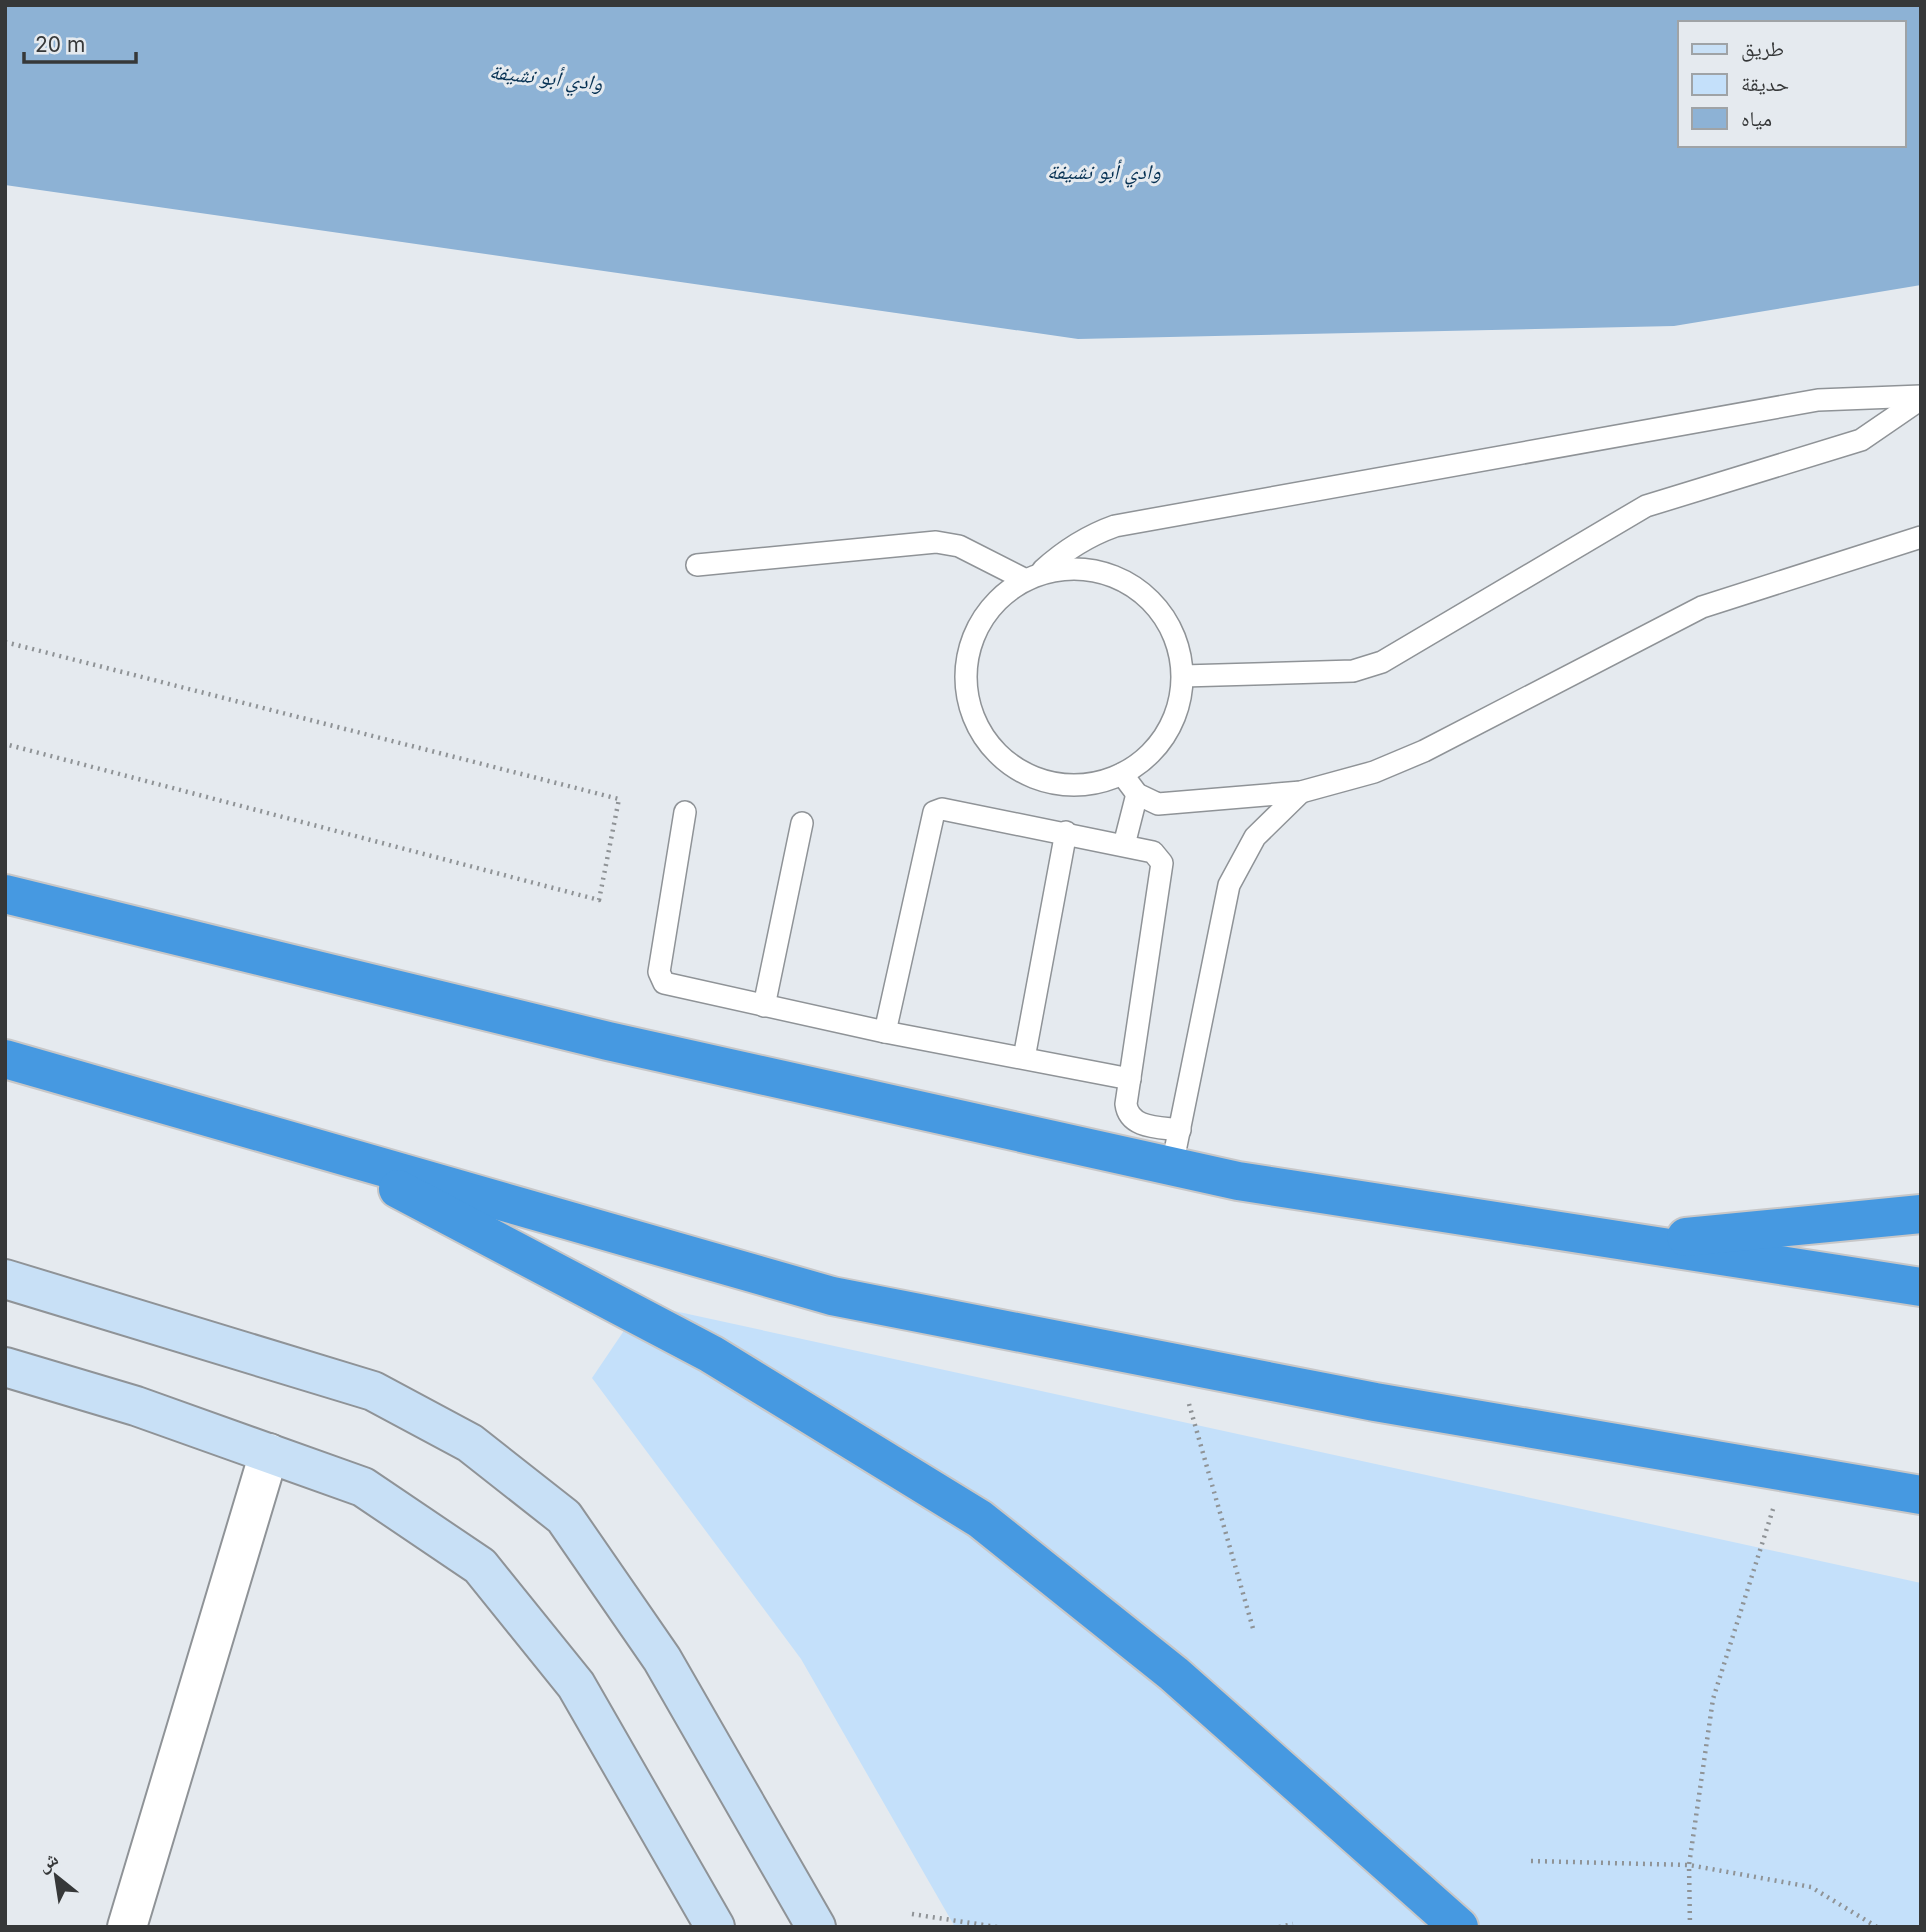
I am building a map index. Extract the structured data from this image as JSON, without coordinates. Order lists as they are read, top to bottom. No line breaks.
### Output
{"water":["وادي أبو نشيفة"],"legend":["طريق","حديقة","مياه"],"scale_bar":"20 m","north":"top left"}
